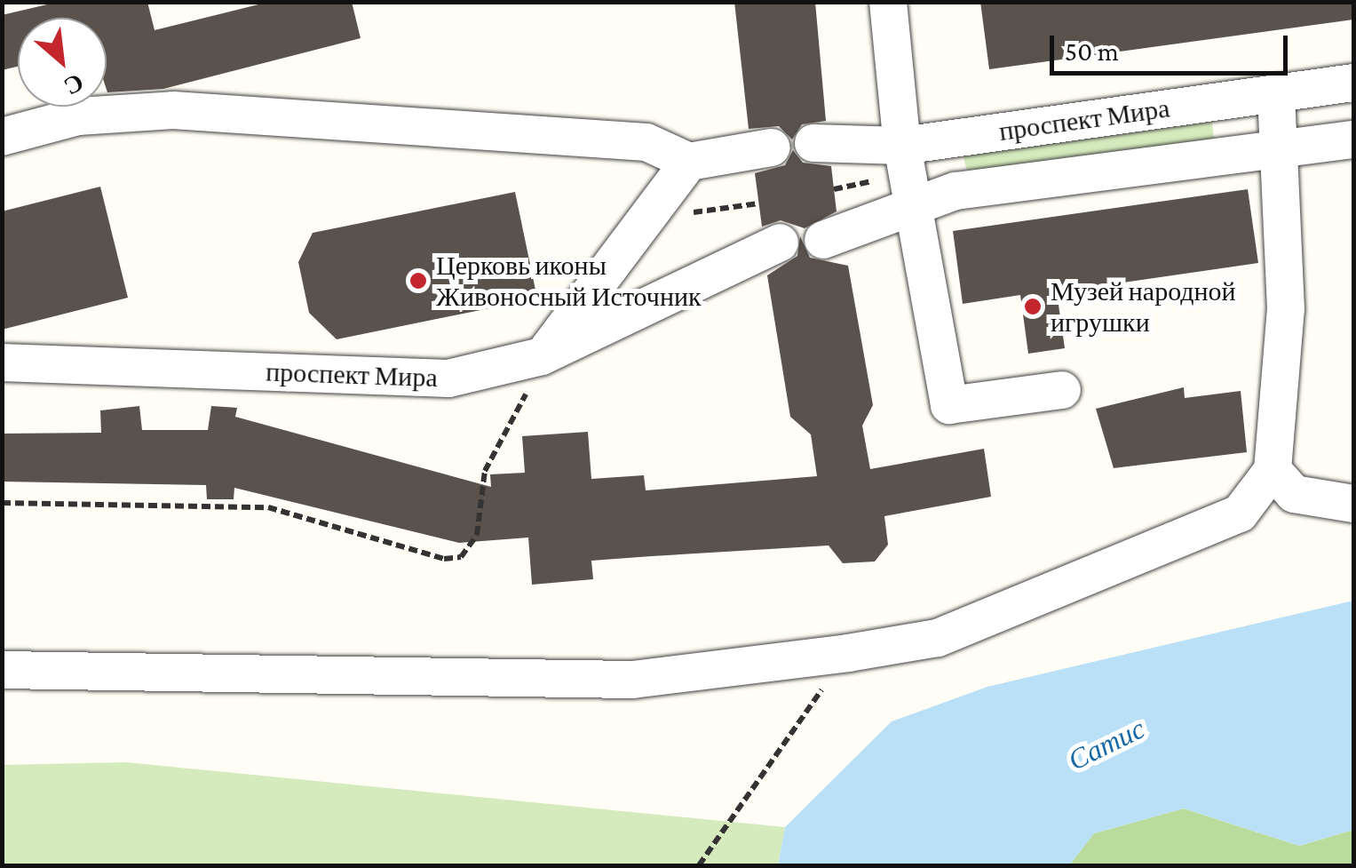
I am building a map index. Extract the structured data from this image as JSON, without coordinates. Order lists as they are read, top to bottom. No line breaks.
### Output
{"streets":{"street":["проспект Мира"]},"water":["Сатис"],"places":["Церковь иконы Живоносный Источник","Музей народной игрушки"],"scale_bar":"50 m","north":"bottom right"}
